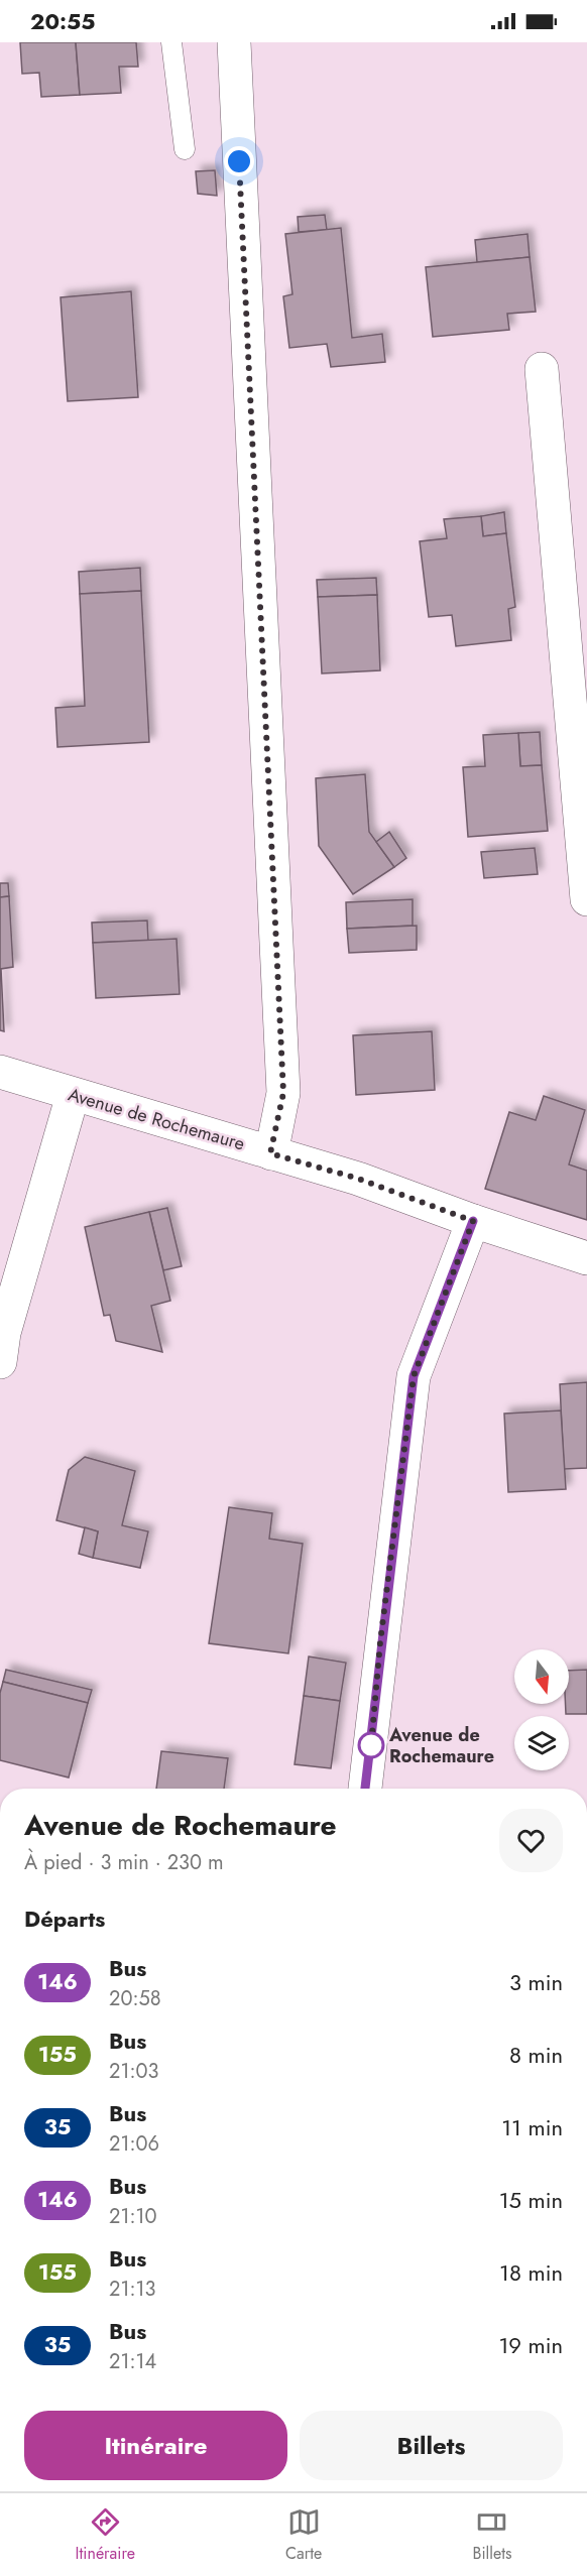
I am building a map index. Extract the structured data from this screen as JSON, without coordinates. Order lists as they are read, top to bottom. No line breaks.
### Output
{"streets":{"street":["Avenue de Rochemaure"]},"places":["Avenue de Rochemaure"],"lines":["bus line 146"],"north":"bottom","page":{"status":"20:55","heading":[["Avenue de Rochemaure","À pied · 3 min · 230 m"],"Départs"],"list":[{"mark":"146","name":"Bus","note":"20:58","value":"3 min"},{"mark":"155","name":"Bus","note":"21:03","value":"8 min"},{"mark":"35","name":"Bus","note":"21:06","value":"11 min"},{"mark":"146","name":"Bus","note":"21:10","value":"15 min"},{"mark":"155","name":"Bus","note":"21:13","value":"18 min"},{"mark":"35","name":"Bus","note":"21:14","value":"19 min"}],"buttons":["Itinéraire","Billets"],"tabs":["Itinéraire","Carte","Billets"]}}
